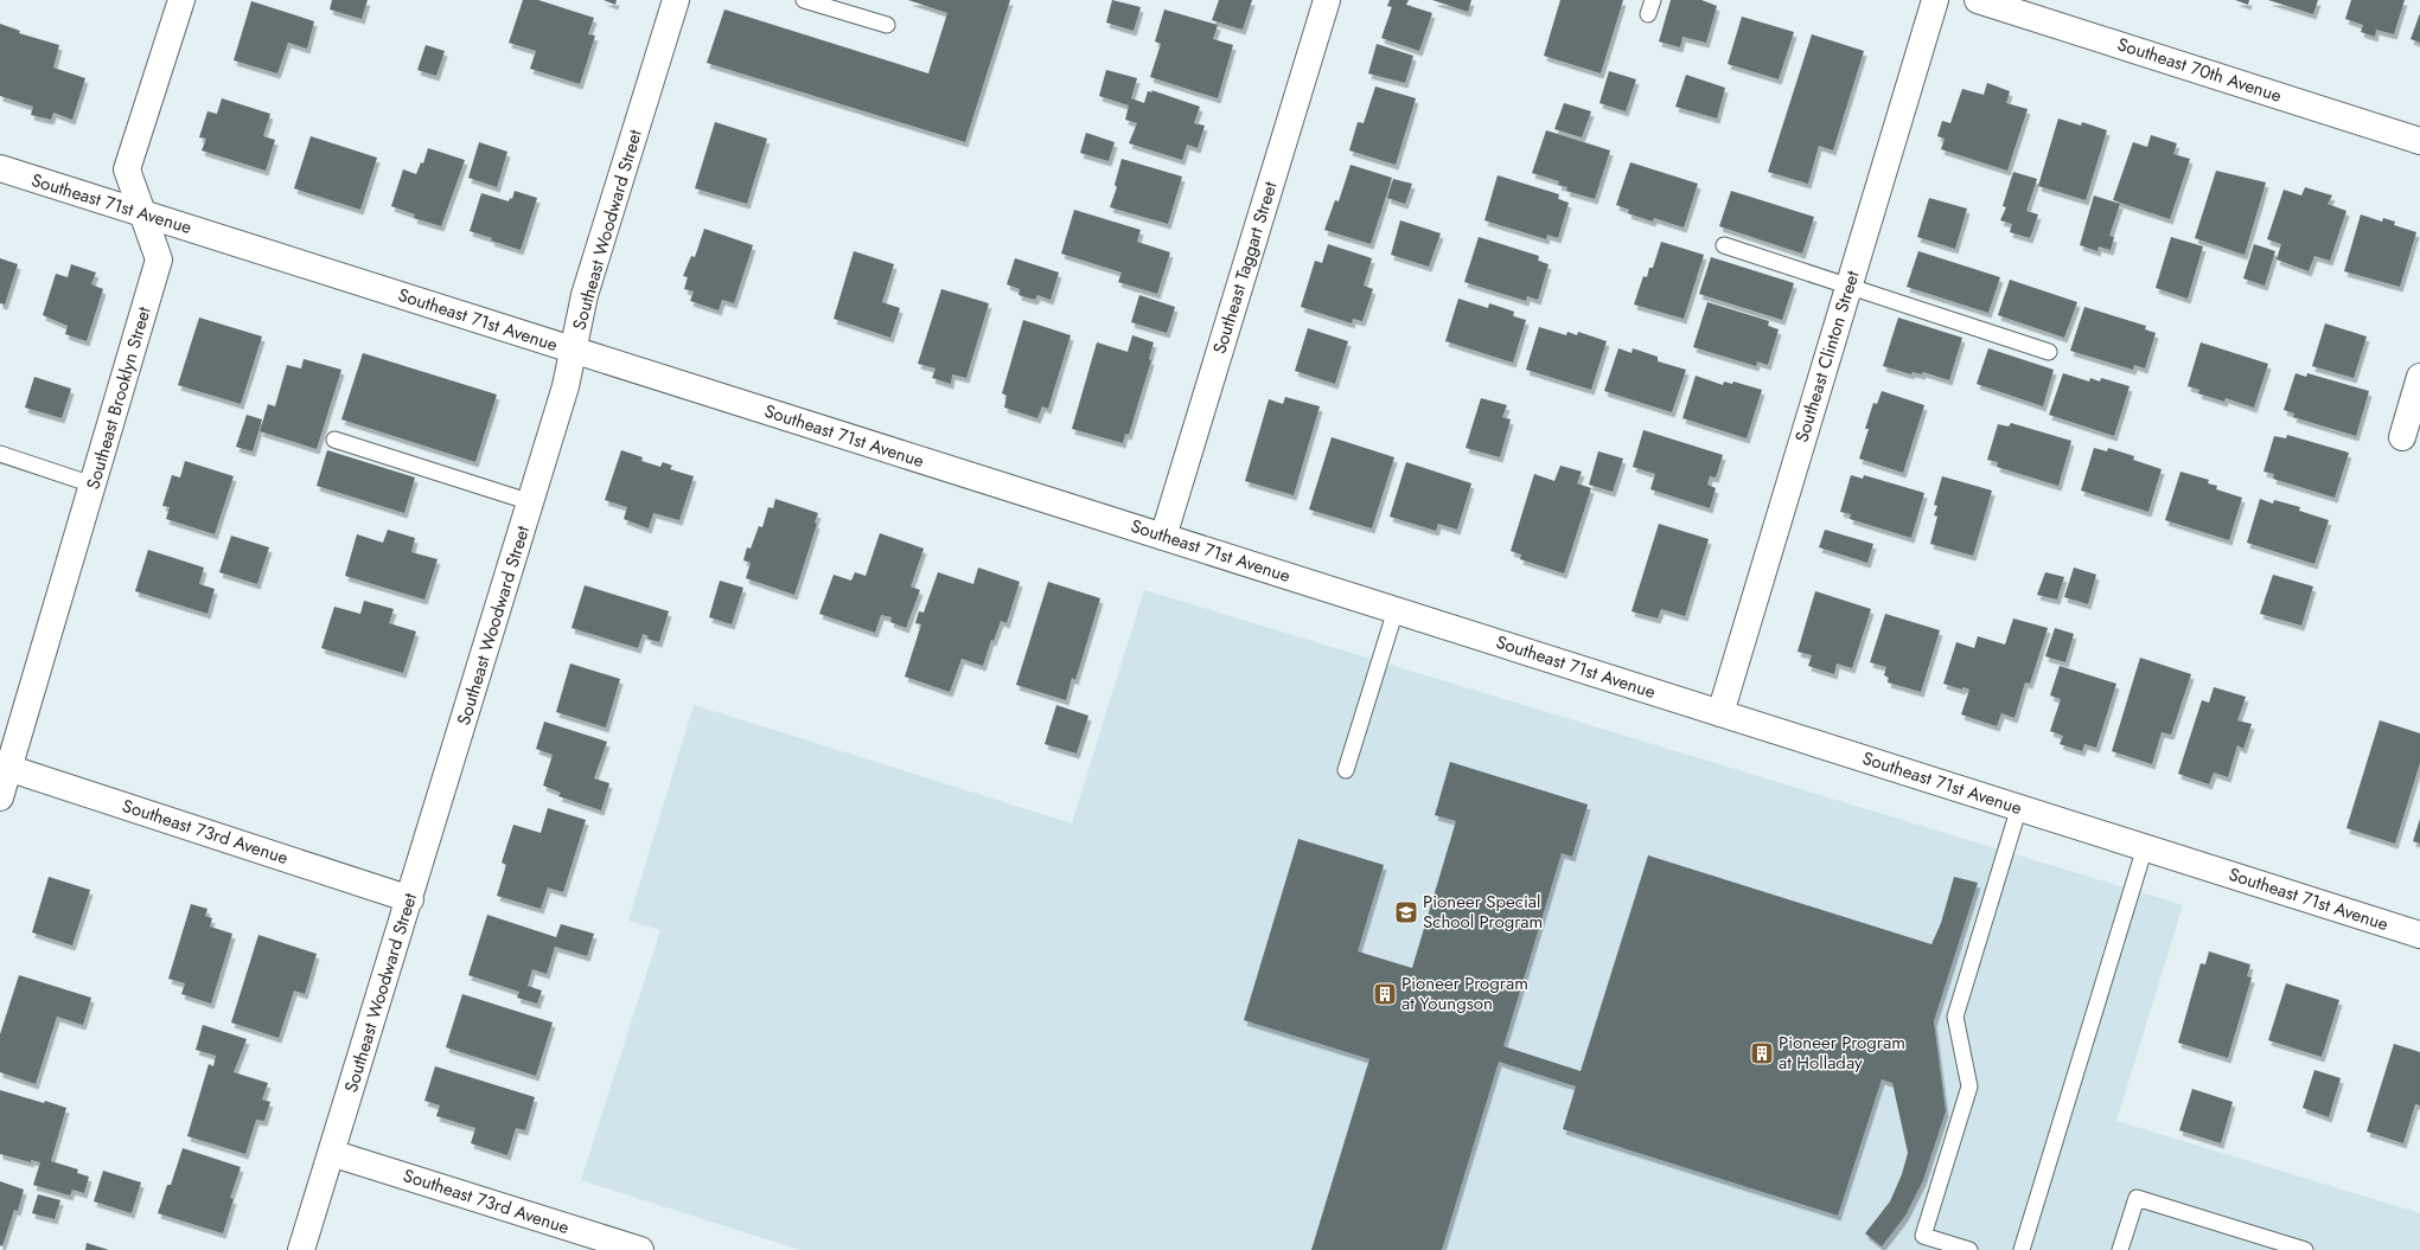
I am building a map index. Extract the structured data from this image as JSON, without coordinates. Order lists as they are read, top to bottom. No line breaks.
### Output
{"streets":{"street":["Southeast 70th Avenue","Southeast 71st Avenue","Southeast Woodward Street","Southeast Taggart Street","Southeast Clinton Street","Southeast Brooklyn Street","Southeast 73rd Avenue"]},"crossings":[["Southeast 71st Avenue","Southeast Woodward Street"],["Southeast 71st Avenue","Southeast Taggart Street"],["Southeast 71st Avenue","Southeast Clinton Street"],["Southeast 71st Avenue","Southeast Brooklyn Street"],["Southeast Woodward Street","Southeast 73rd Avenue"],["Southeast Brooklyn Street","Southeast 73rd Avenue"]],"places":{"school or university":["Pioneer Special School Program"],"building":["Pioneer Program at Youngson","Pioneer Program at Holladay"]}}
